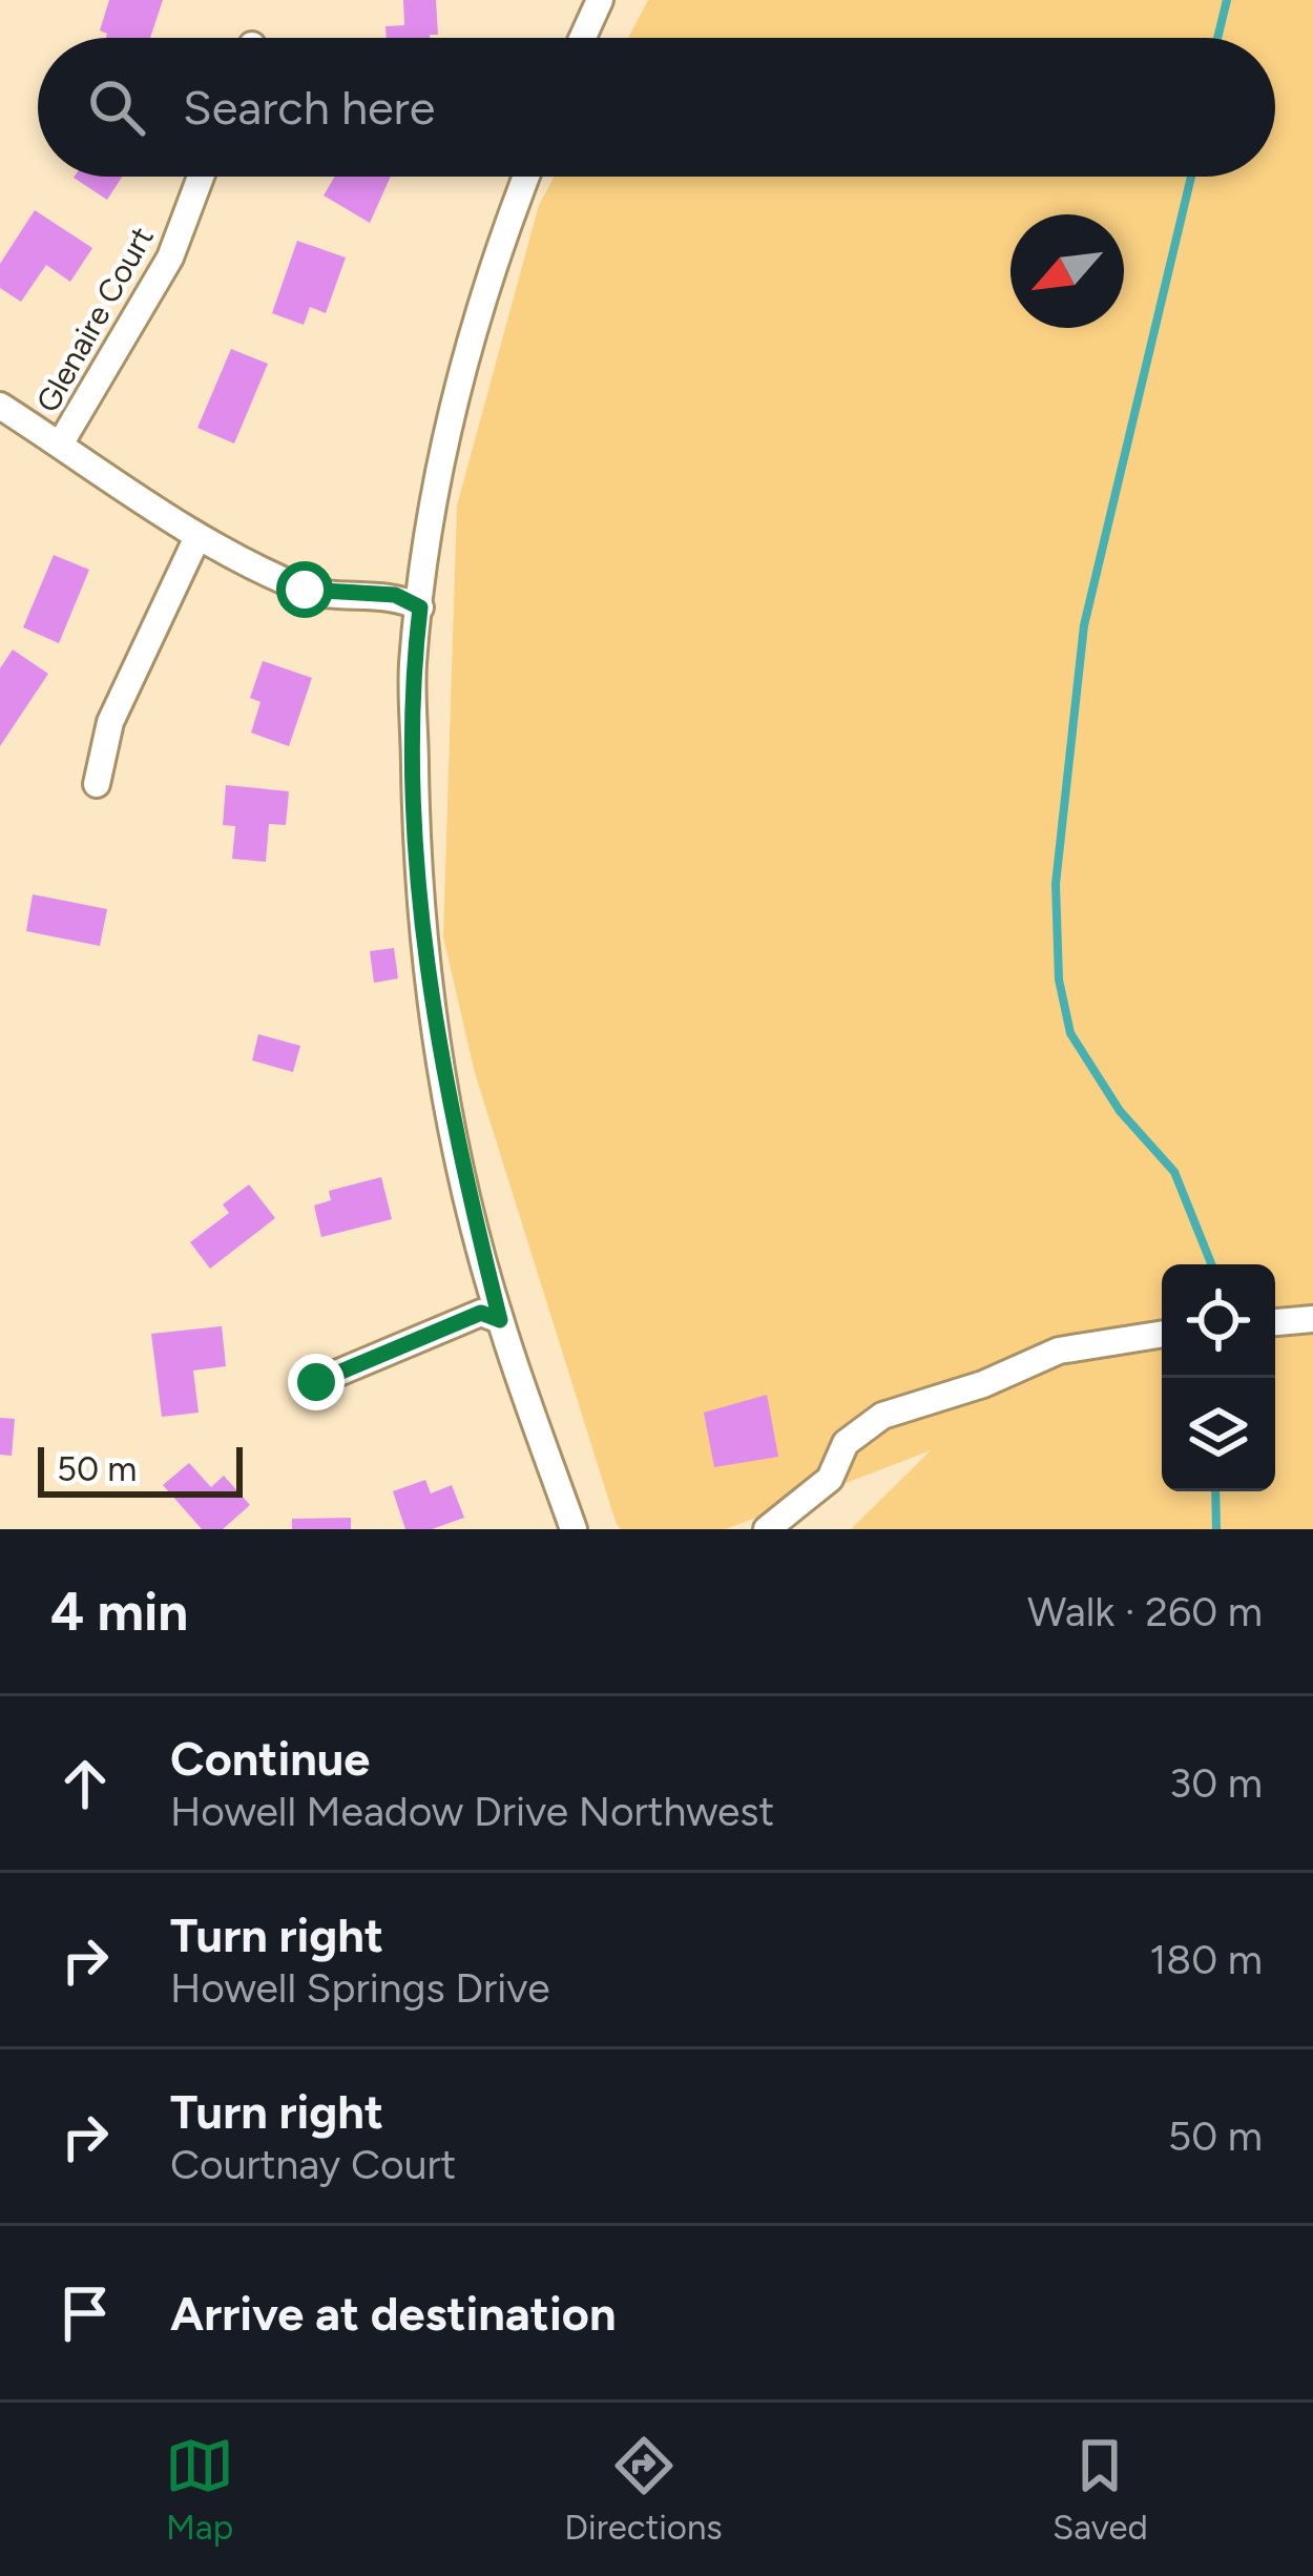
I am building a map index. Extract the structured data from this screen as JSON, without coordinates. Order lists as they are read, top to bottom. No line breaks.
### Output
{"streets":{"street":["Glenaire Court"]},"scale_bar":"50 m","north":"bottom left","page":{"search":"Search here","scale":"50 m","heading":["4 min","Walk · 260 m"],"list":[["Continue","Howell Meadow Drive Northwest","30 m"],["Turn right","Howell Springs Drive","180 m"],["Turn right","Courtnay Court","50 m"],"Arrive at destination"],"nav":["Map","Directions","Saved"]}}
